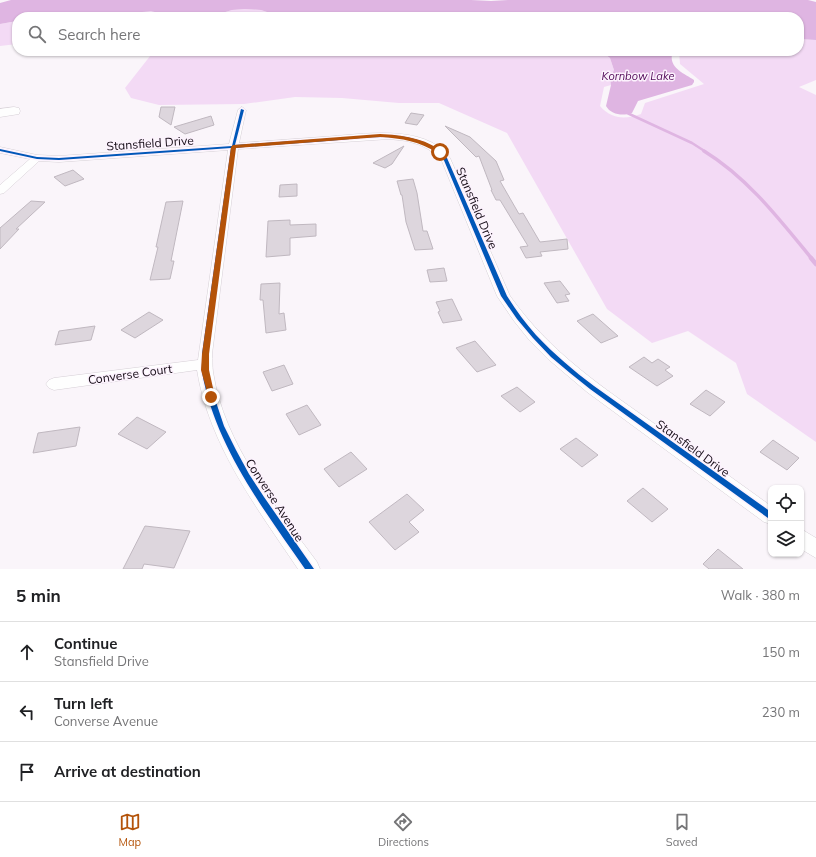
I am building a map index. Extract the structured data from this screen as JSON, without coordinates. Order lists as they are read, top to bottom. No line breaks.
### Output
{"streets":{"street":["Stansfield Drive","Converse Court","Converse Avenue"]},"crossings":[["Stansfield Drive","Converse Avenue"],["Converse Court","Converse Avenue"]],"water":["Kornbow Lake"],"page":{"search":"Search here","heading":["5 min","Walk · 380 m"],"list":[["Continue","Stansfield Drive","150 m"],["Turn left","Converse Avenue","230 m"],"Arrive at destination"],"nav":["Map","Directions","Saved"]}}
